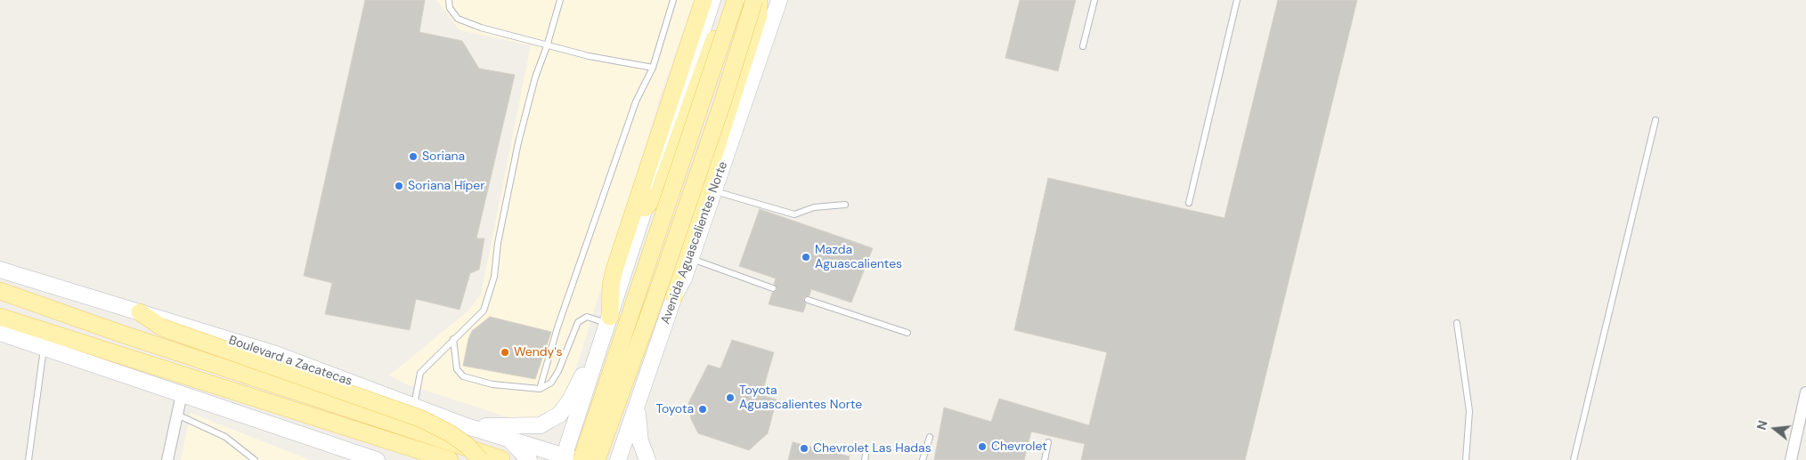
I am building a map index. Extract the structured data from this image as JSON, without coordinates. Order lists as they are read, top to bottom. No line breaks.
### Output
{"streets":{"main road":["Avenida Aguascalientes Norte","Boulevard a Zacatecas"]},"places":["Soriana","Soriana Híper","Mazda Aguascalientes","Wendy's","Toyota Aguascalientes Norte","Toyota","Chevrolet","Chevrolet Las Hadas"],"north":"left"}
